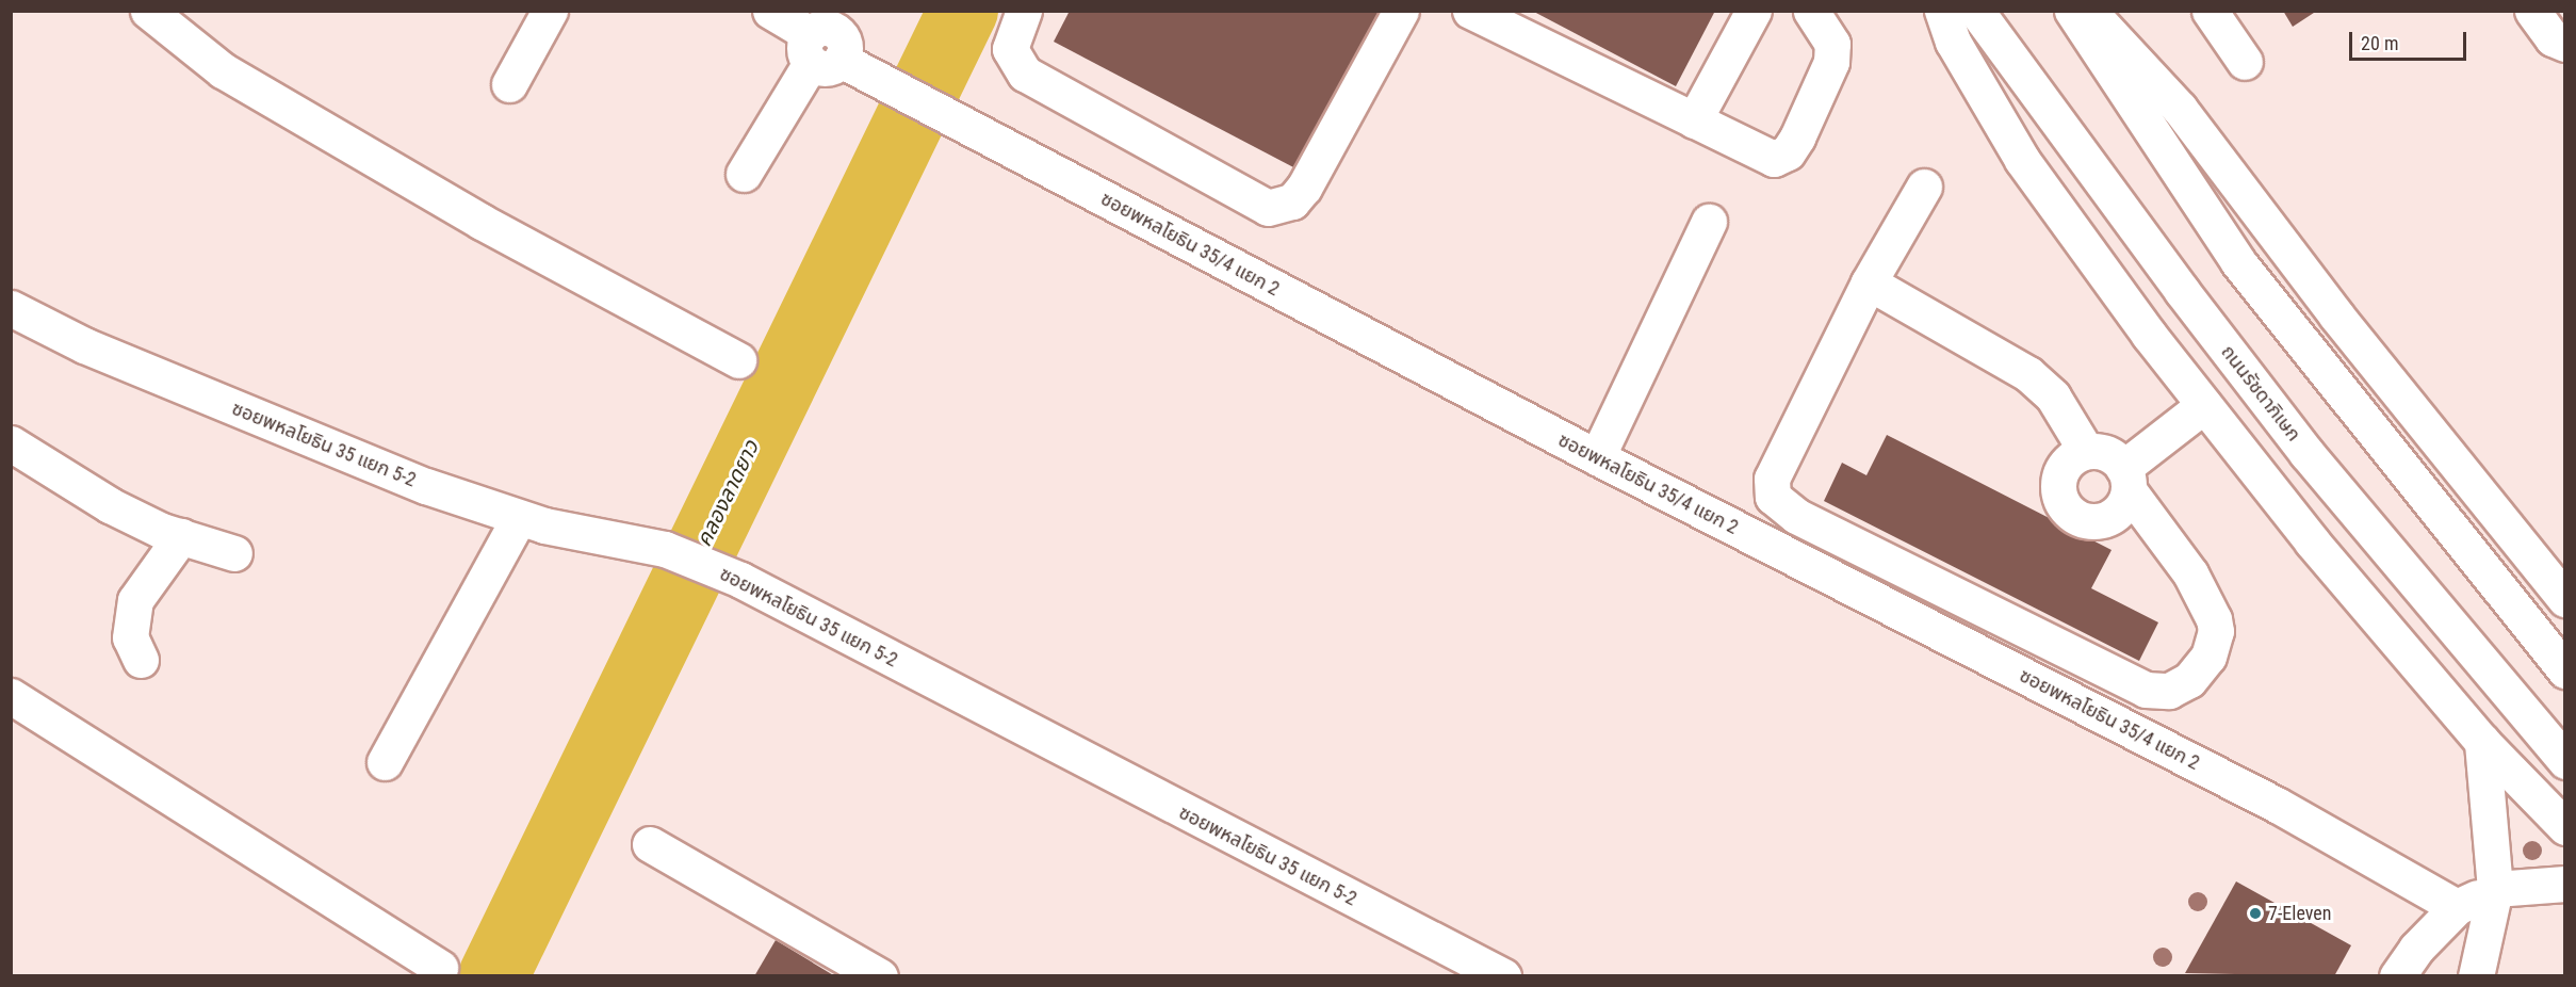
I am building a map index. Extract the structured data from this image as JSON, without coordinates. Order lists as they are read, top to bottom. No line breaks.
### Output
{"streets":{"street":["ซอยพหลโยธิน 35/4 แยก 2","ถนนรัชดาภิเษก","ซอยพหลโยธิน 35 แยก 5-2"]},"water":["คลองลาดยาว"],"places":["7-Eleven"],"scale_bar":"20 m"}
